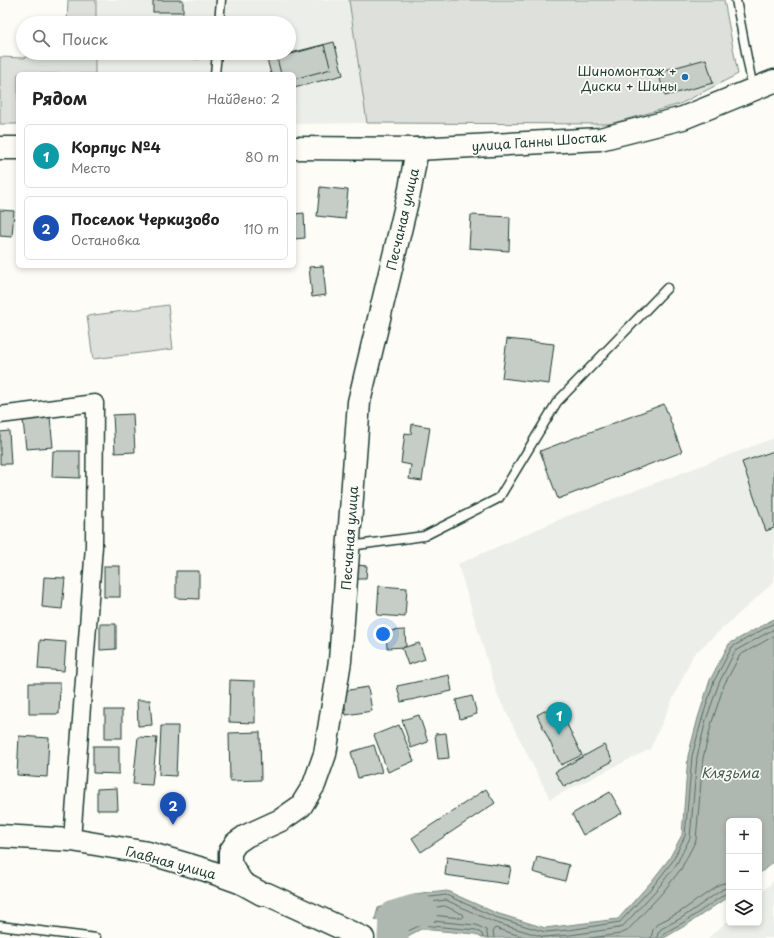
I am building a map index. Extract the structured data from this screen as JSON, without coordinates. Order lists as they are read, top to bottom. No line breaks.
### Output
{"streets":{"main road":["улица Ганны Шостак","Песчаная улица","Главная улица"]},"crossings":[["улица Ганны Шостак","Песчаная улица"],["Песчаная улица","Главная улица"]],"water":["Клязьма"],"places":["Шиномонтаж + Диски + Шины"],"page":{"search":"Поиск","heading":["Рядом","Найдено: 2"],"list":[{"mark":"1","name":"Корпус №4","note":"Место","value":"80 m"},{"mark":"2","name":"Поселок Черкизово","note":"Остановка","value":"110 m"}],"pins":["1","2"],"map_buttons":["+","−"]}}
